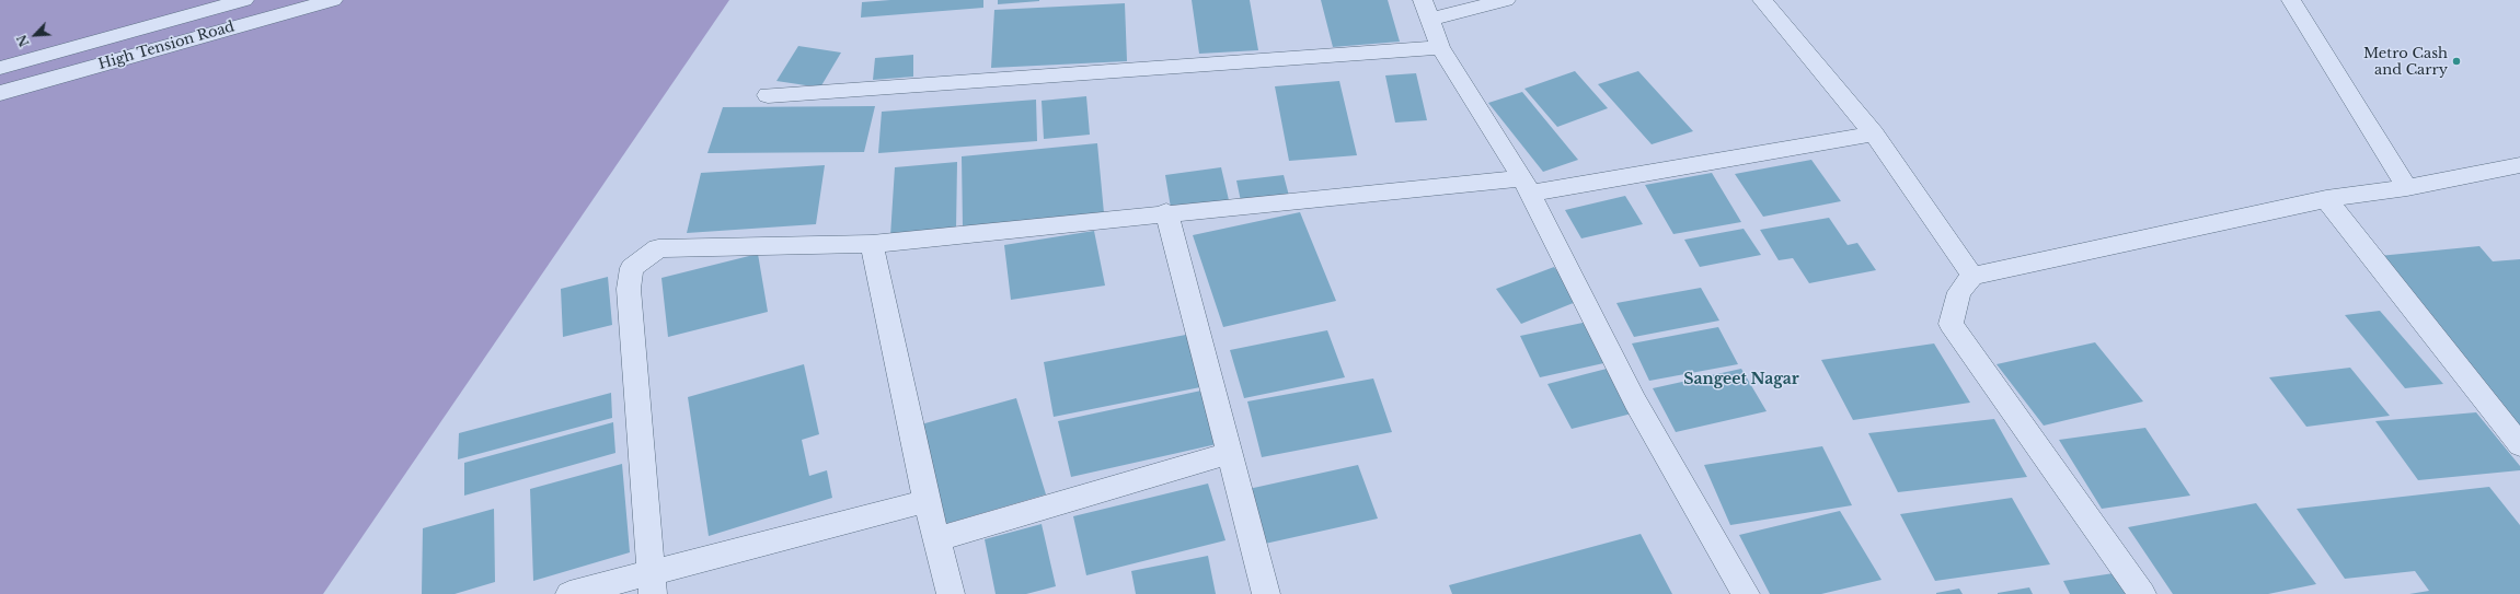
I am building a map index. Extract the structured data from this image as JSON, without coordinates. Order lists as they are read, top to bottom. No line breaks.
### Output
{"streets":{"street":["High Tension Road"]},"districts":["Sangeet Nagar"],"places":["Metro Cash and Carry"],"north":"bottom left"}
